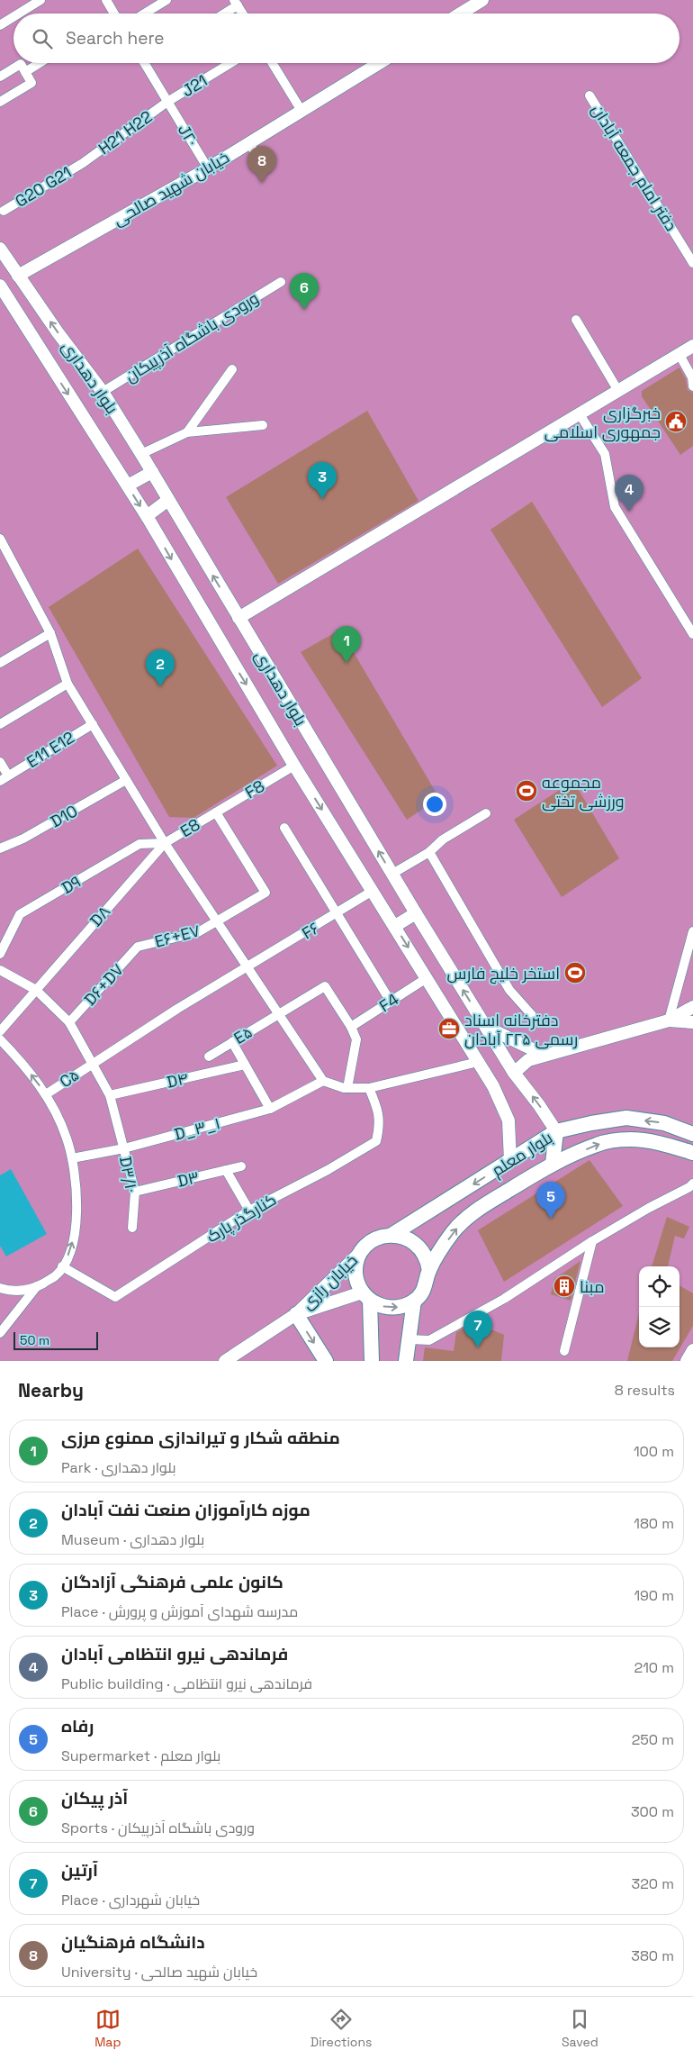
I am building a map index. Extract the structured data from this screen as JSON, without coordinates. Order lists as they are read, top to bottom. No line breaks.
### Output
{"streets":{"main road":["خیابان شهید صالحی","بلوار دهداری","بلوار معلم","خیابان رازی"],"street":["J21","H21 H22","J۲۰","دفتر امام جمعه آبادان","G20 G21","ورودی باشگاه آذرپیکان","E11 E12","F8","D10","E8","D۹","D۸","F۶","E۶+E۷","D۶+D۷","F4","E۵","C۵","D۴","D_۳_۱","D۳/۱۰","D۳","کنارگذر پارک"]},"crossings":[["J21","H21 H22"],["J21","J۲۰"],["H21 H22","J۲۰"],["H21 H22","G20 G21"],["J۲۰","خیابان شهید صالحی"],["خیابان شهید صالحی","بلوار دهداری"],["ورودی باشگاه آذرپیکان","بلوار دهداری"],["بلوار دهداری","F8"],["بلوار دهداری","F۶"],["بلوار دهداری","F4"],["بلوار دهداری","بلوار معلم"],["F8","E8"],["F8","E۶+E۷"],["E8","D۹"],["E8","D۸"],["E8","E۶+E۷"],["D۹","D۸"],["D۸","D۳/۱۰"],["F۶","C۵"],["F۶","D۳/۱۰"],["E۶+E۷","D۶+D۷"],["D۶+D۷","D۳/۱۰"],["F4","E۵"],["C۵","D۳/۱۰"],["D۴","D۳/۱۰"],["D_۳_۱","D۳/۱۰"],["بلوار معلم","خیابان رازی"],["D۳/۱۰","D۳"]],"places":{"public building":["خبرگزاری جمهوری اسلامی"],"sports":["مجموعه ورزشی تختی","استخر خلیج فارس"],"office":["دفترخانه اسناد رسمی ۲۲۵ آبادان"],"building":["مبنا"]},"scale_bar":"50 m","page":{"search":"Search here","pins":["8","6","3","4","1","2","5","7"],"scale":"50 m","heading":["Nearby","8 results"],"list":[{"mark":"1","name":"منطقه شکار و تیراندازی ممنوع مرزی","note":"Park · بلوار دهداری","value":"100 m"},{"mark":"2","name":"موزه کارآموزان صنعت نفت آبادان","note":"Museum · بلوار دهداری","value":"180 m"},{"mark":"3","name":"کانون علمی فرهنگی آزادگان","note":"Place · مدرسه شهدای آموزش و پرورش","value":"190 m"},{"mark":"4","name":"فرماندهی نیرو انتظامی آبادان","note":"Public building · فرماندهی نیرو انتظامی","value":"210 m"},{"mark":"5","name":"رفاه","note":"Supermarket · بلوار معلم","value":"250 m"},{"mark":"6","name":"آذر پیکان","note":"Sports · ورودی باشگاه آذرپیکان","value":"300 m"},{"mark":"7","name":"آرتین","note":"Place · خیابان شهرداری","value":"320 m"},{"mark":"8","name":"دانشگاه فرهنگیان","note":"University · خیابان شهید صالحی","value":"380 m"}],"nav":["Map","Directions","Saved"]}}
